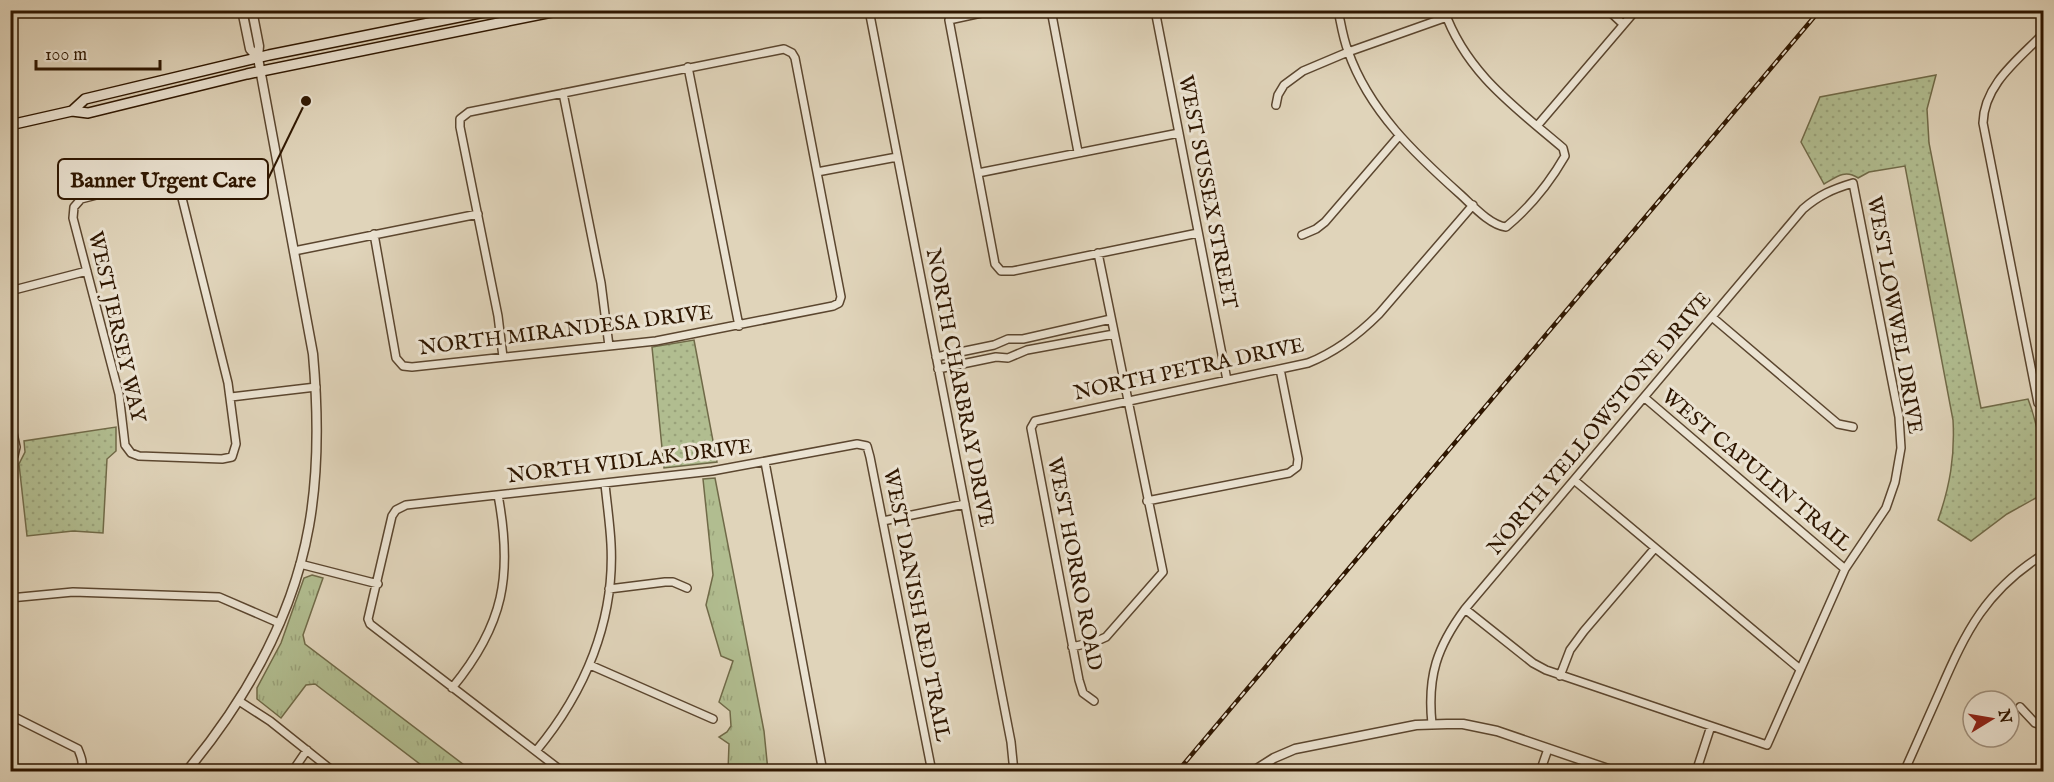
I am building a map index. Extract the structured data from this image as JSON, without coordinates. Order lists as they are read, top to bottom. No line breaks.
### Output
{"streets":{"street":["WEST SUSSEX STREET","WEST LOWWEL DRIVE","WEST JERSEY WAY","NORTH MIRANDESA DRIVE","NORTH PETRA DRIVE","NORTH CHARBRAY DRIVE","NORTH YELLOWSTONE DRIVE","NORTH VIDLAK DRIVE","WEST CAPULIN TRAIL","WEST HORRO ROAD","WEST DANISH RED TRAIL"]},"crossings":[["WEST SUSSEX STREET","NORTH PETRA DRIVE"],["WEST LOWWEL DRIVE","NORTH YELLOWSTONE DRIVE"],["WEST LOWWEL DRIVE","WEST CAPULIN TRAIL"],["NORTH PETRA DRIVE","WEST HORRO ROAD"],["NORTH YELLOWSTONE DRIVE","WEST CAPULIN TRAIL"],["NORTH VIDLAK DRIVE","WEST DANISH RED TRAIL"]],"places":["Banner Urgent Care"],"scale_bar":"100 m","north":"right"}
